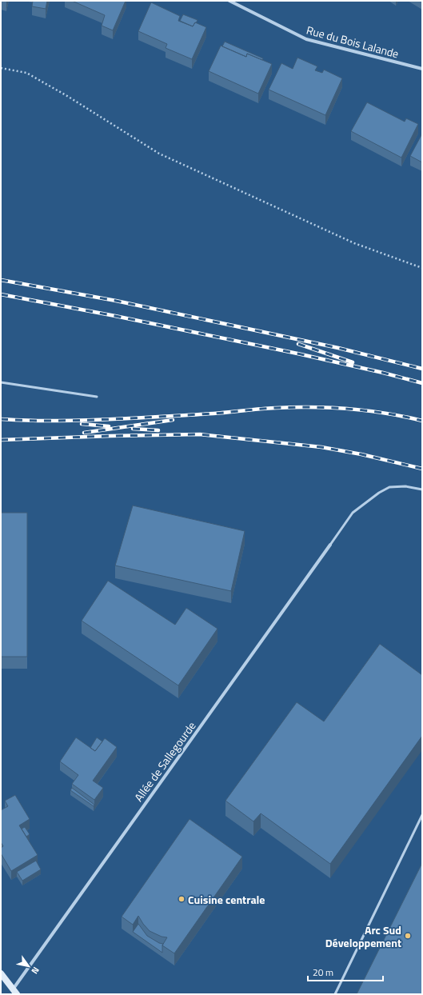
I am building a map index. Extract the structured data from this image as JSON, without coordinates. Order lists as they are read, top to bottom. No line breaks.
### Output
{"streets":{"street":["Rue du Bois Lalande","Allée de Sallegourde"]},"places":["Cuisine centrale","Arc Sud Développement"],"scale_bar":"20 m","north":"bottom right"}
